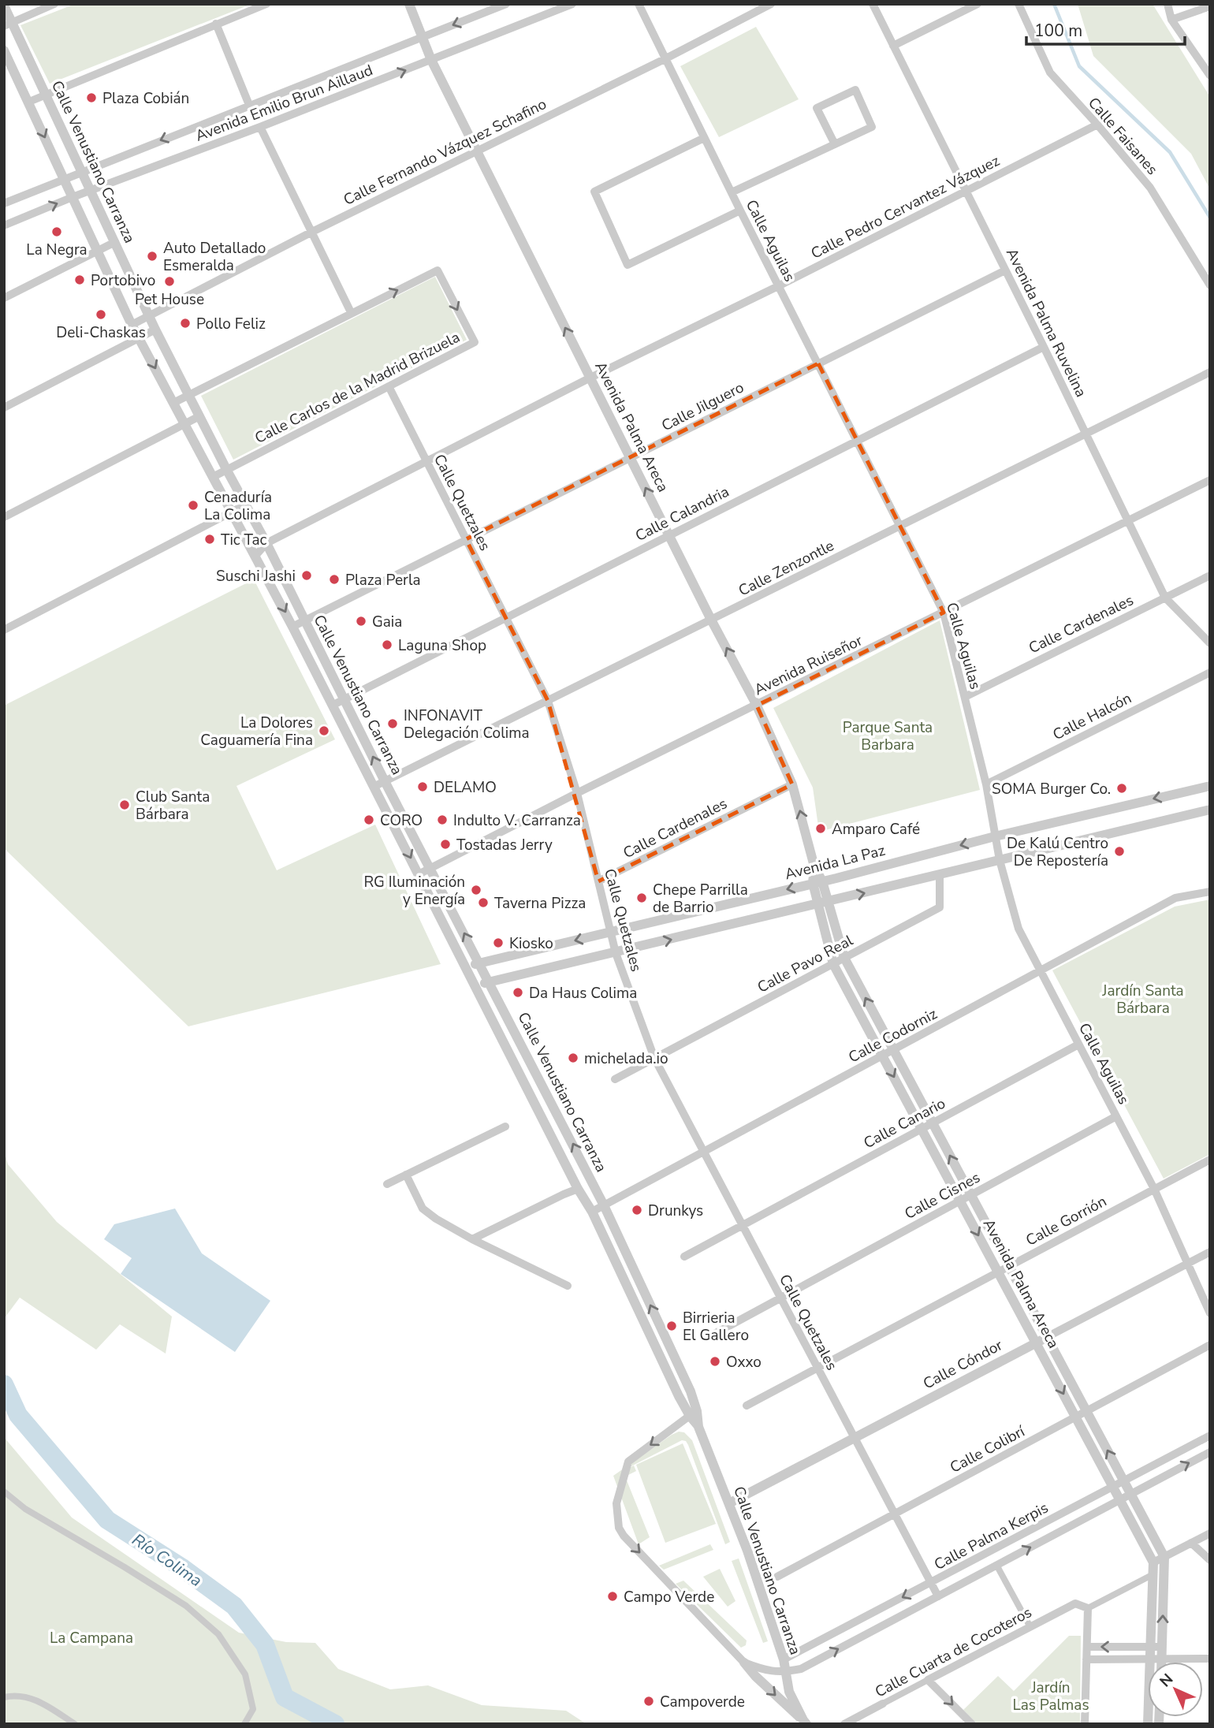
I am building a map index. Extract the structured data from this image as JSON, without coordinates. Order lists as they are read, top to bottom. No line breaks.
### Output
{"streets":{"street":["Avenida Emilio Brun Aillaud","Calle Faisanes","Calle Fernando Vázquez Schafino","Calle Venustiano Carranza","Calle Pedro Cervantez Vázquez","Calle Aguilas","Avenida Palma Ruvelina","Calle Carlos de la Madrid Brizuela","Calle Jilguero","Avenida Palma Areca","Calle Quetzales","Calle Calandria","Calle Zenzontle","Calle Cardenales","Avenida Ruiseñor","Calle Halcón","Avenida La Paz","Calle Pavo Real","Calle Codorniz","Calle Canario","Calle Cisnes","Calle Gorrión","Calle Cóndor","Calle Colibrí","Calle Palma Kerpis","Calle Cuarta de Cocoteros"]},"crossings":[["Avenida Emilio Brun Aillaud","Calle Venustiano Carranza"],["Avenida Emilio Brun Aillaud","Avenida Palma Areca"],["Calle Faisanes","Calle Pedro Cervantez Vázquez"],["Calle Fernando Vázquez Schafino","Calle Venustiano Carranza"],["Calle Fernando Vázquez Schafino","Calle Aguilas"],["Calle Fernando Vázquez Schafino","Avenida Palma Areca"],["Calle Venustiano Carranza","Calle Pedro Cervantez Vázquez"],["Calle Venustiano Carranza","Calle Carlos de la Madrid Brizuela"],["Calle Venustiano Carranza","Calle Jilguero"],["Calle Venustiano Carranza","Calle Calandria"],["Calle Venustiano Carranza","Calle Zenzontle"],["Calle Venustiano Carranza","Avenida Ruiseñor"],["Calle Venustiano Carranza","Avenida La Paz"],["Calle Venustiano Carranza","Calle Codorniz"],["Calle Venustiano Carranza","Calle Cóndor"],["Calle Venustiano Carranza","Calle Palma Kerpis"],["Calle Pedro Cervantez Vázquez","Calle Aguilas"],["Calle Pedro Cervantez Vázquez","Avenida Palma Ruvelina"],["Calle Pedro Cervantez Vázquez","Avenida Palma Areca"],["Calle Pedro Cervantez Vázquez","Calle Quetzales"],["Calle Aguilas","Calle Jilguero"],["Calle Aguilas","Calle Calandria"],["Calle Aguilas","Calle Zenzontle"],["Calle Aguilas","Calle Cardenales"],["Calle Aguilas","Avenida Ruiseñor"],["Calle Aguilas","Calle Halcón"],["Calle Aguilas","Avenida La Paz"],["Calle Aguilas","Calle Codorniz"],["Calle Aguilas","Calle Canario"],["Calle Aguilas","Calle Cisnes"],["Calle Aguilas","Calle Gorrión"],["Calle Aguilas","Calle Cóndor"],["Avenida Palma Ruvelina","Calle Jilguero"],["Avenida Palma Ruvelina","Calle Calandria"],["Avenida Palma Ruvelina","Calle Zenzontle"],["Avenida Palma Ruvelina","Calle Cardenales"],["Avenida Palma Ruvelina","Avenida Ruiseñor"],["Calle Carlos de la Madrid Brizuela","Calle Quetzales"],["Calle Jilguero","Avenida Palma Areca"],["Calle Jilguero","Calle Quetzales"],["Avenida Palma Areca","Calle Calandria"],["Avenida Palma Areca","Calle Zenzontle"],["Avenida Palma Areca","Calle Cardenales"],["Avenida Palma Areca","Avenida Ruiseñor"],["Avenida Palma Areca","Avenida La Paz"],["Avenida Palma Areca","Calle Pavo Real"],["Avenida Palma Areca","Calle Codorniz"],["Avenida Palma Areca","Calle Canario"],["Avenida Palma Areca","Calle Cisnes"],["Avenida Palma Areca","Calle Gorrión"],["Avenida Palma Areca","Calle Cóndor"],["Avenida Palma Areca","Calle Colibrí"],["Avenida Palma Areca","Calle Palma Kerpis"],["Calle Quetzales","Calle Calandria"],["Calle Quetzales","Calle Zenzontle"],["Calle Quetzales","Calle Cardenales"],["Calle Quetzales","Avenida Ruiseñor"],["Calle Quetzales","Avenida La Paz"],["Calle Quetzales","Calle Pavo Real"],["Calle Quetzales","Calle Codorniz"],["Calle Quetzales","Calle Canario"],["Calle Quetzales","Calle Cisnes"],["Calle Quetzales","Calle Gorrión"],["Calle Quetzales","Calle Cóndor"],["Calle Quetzales","Calle Colibrí"],["Calle Quetzales","Calle Palma Kerpis"]],"water":["Río Colima"],"parks":["Parque Santa Barbara","Jardín Santa Bárbara","La Campana","Jardín Las Palmas"],"places":["Plaza Cobián","La Negra","Auto Detallado Esmeralda","Portobivo","Pet House","Deli-Chaskas","Pollo Feliz","Cenaduría La Colima","Tic Tac","Suschi Jashi","Plaza Perla","Gaia","Laguna Shop","INFONAVIT Delegación Colima","La Dolores Caguamería Fina","DELAMO","SOMA Burger Co.","Club Santa Bárbara","CORO","Indulto V. Carranza","Amparo Café","Tostadas Jerry","De Kalú Centro De Repostería","RG Iluminación y Energía","Chepe Parrilla de Barrio","Taverna Pizza","Kiosko","Da Haus Colima","michelada.io","Drunkys","Birrieria El Gallero","Oxxo","Campo Verde","Campoverde"],"scale_bar":"100 m","north":"top left"}
